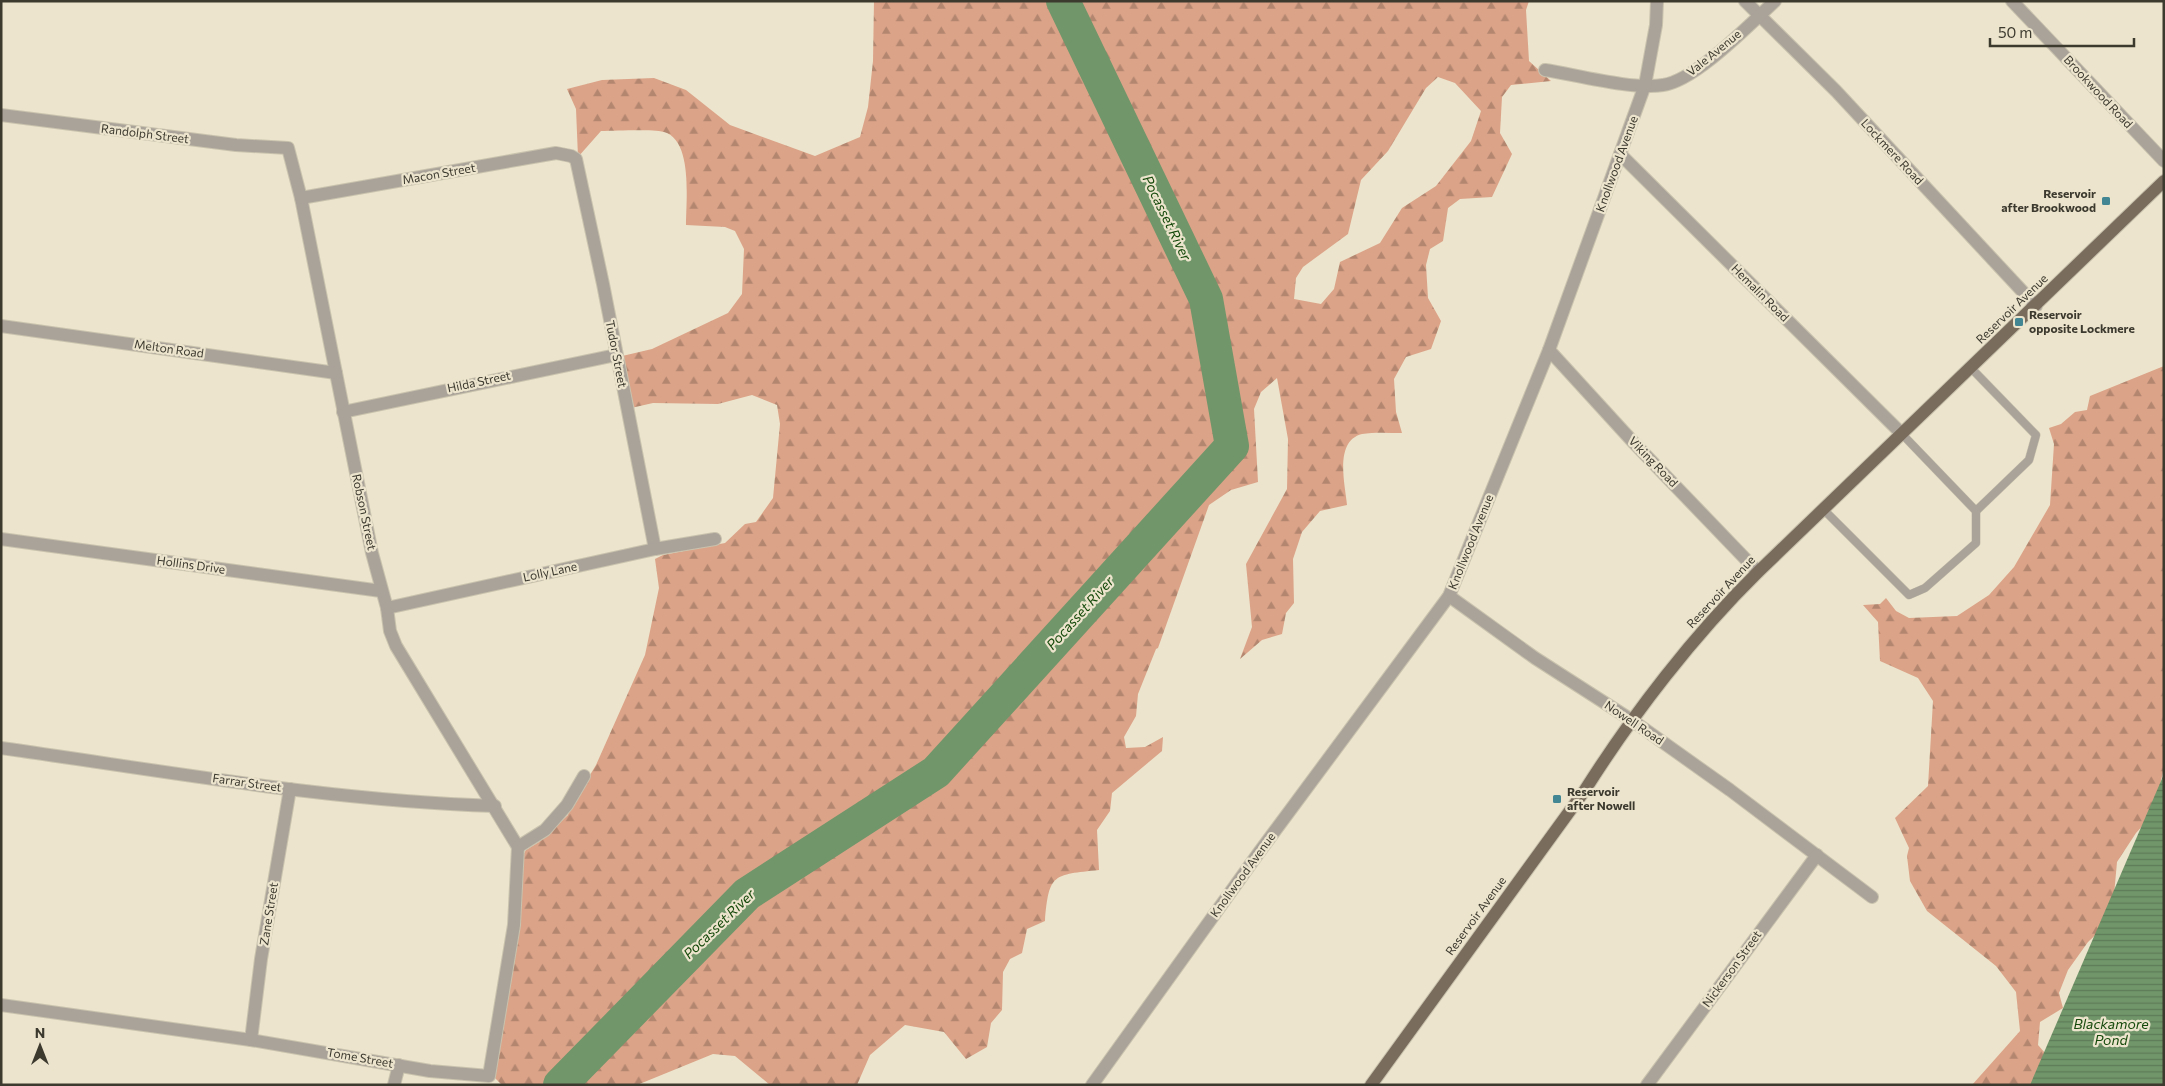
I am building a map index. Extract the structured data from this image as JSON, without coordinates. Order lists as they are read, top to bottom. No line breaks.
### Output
{"streets":{"main road":["Reservoir Avenue"],"street":["Vale Avenue","Brookwood Road","Randolph Street","Lockmere Road","Knollwood Avenue","Macon Street","Hemalin Road","Melton Road","Tudor Street","Hilda Street","Viking Road","Robson Street","Hollins Drive","Lolly Lane","Nowell Road","Farrar Street","Zane Street","Nickerson Street","Tome Street"]},"crossings":[["Vale Avenue","Lockmere Road"],["Vale Avenue","Knollwood Avenue"],["Randolph Street","Robson Street"],["Lockmere Road","Reservoir Avenue"],["Knollwood Avenue","Hemalin Road"],["Knollwood Avenue","Viking Road"],["Knollwood Avenue","Nowell Road"],["Macon Street","Tudor Street"],["Macon Street","Robson Street"],["Hemalin Road","Reservoir Avenue"],["Reservoir Avenue","Viking Road"],["Reservoir Avenue","Nowell Road"],["Melton Road","Robson Street"],["Tudor Street","Hilda Street"],["Tudor Street","Lolly Lane"],["Hilda Street","Robson Street"],["Robson Street","Hollins Drive"],["Robson Street","Lolly Lane"],["Robson Street","Farrar Street"],["Robson Street","Tome Street"],["Nowell Road","Nickerson Street"],["Farrar Street","Zane Street"],["Zane Street","Tome Street"]],"water":["Pocasset River","Blackamore Pond"],"places":{"transit":["Reservoir after Brookwood","Reservoir opposite Lockmere","Reservoir after Nowell"]},"scale_bar":"50 m","north":"top"}
